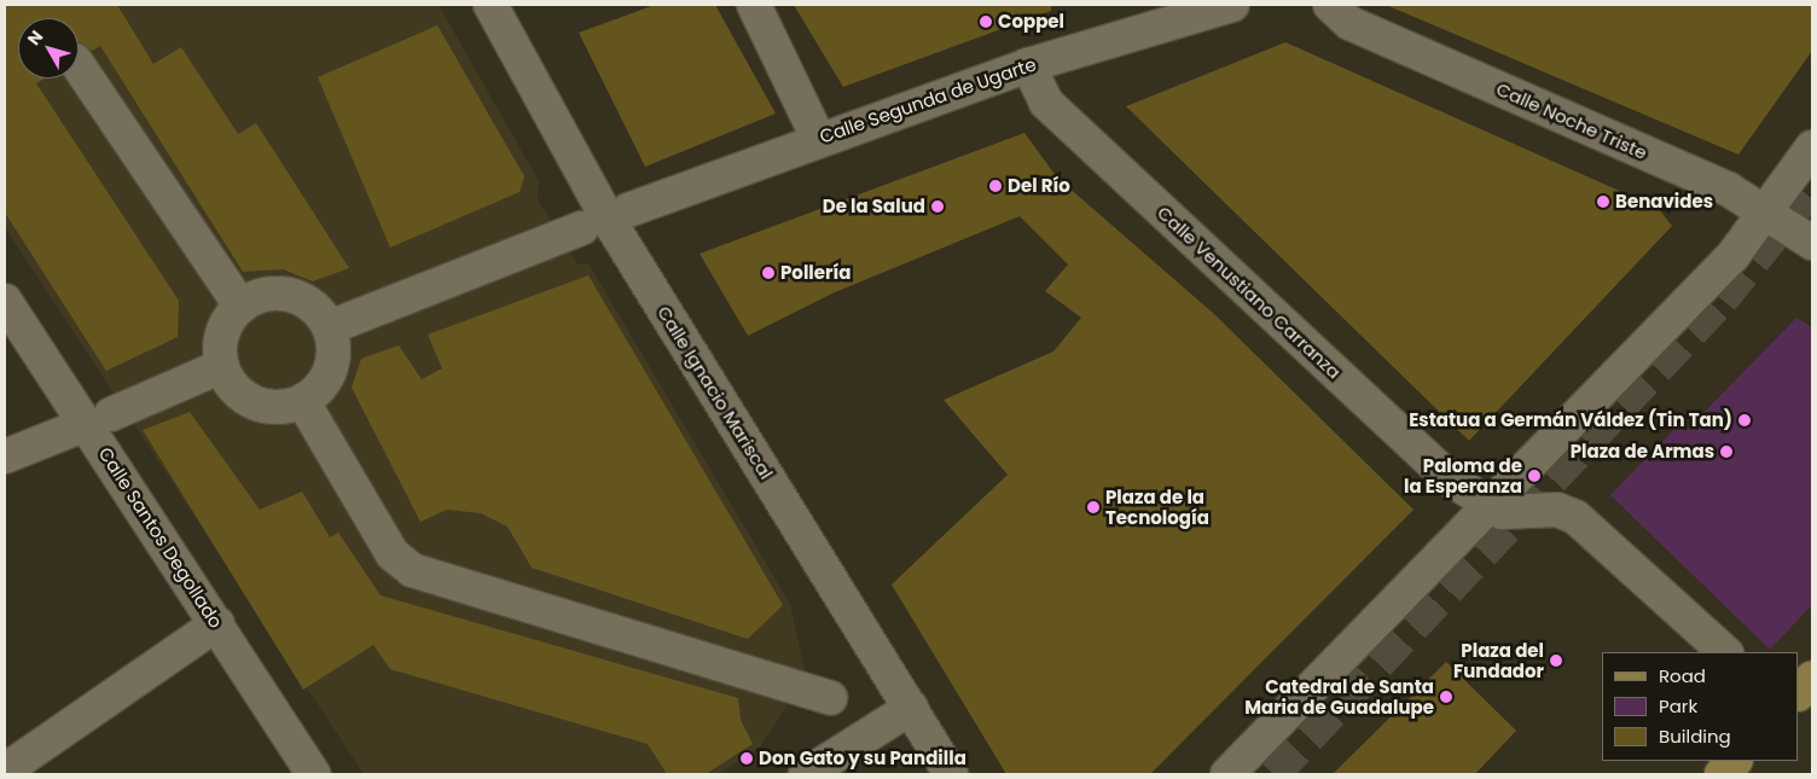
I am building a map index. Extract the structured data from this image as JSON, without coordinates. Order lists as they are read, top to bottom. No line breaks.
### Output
{"streets":{"street":["Calle Segunda de Ugarte","Calle Noche Triste","Calle Venustiano Carranza","Calle Ignacio Mariscal","Calle Santos Degollado"]},"crossings":[["Calle Segunda de Ugarte","Calle Venustiano Carranza"]],"places":["Coppel","Del Río","Benavides","De la Salud","Pollería","Estatua a Germán Váldez (Tin Tan)","Plaza de Armas","Paloma de la Esperanza","Plaza de la Tecnología","Plaza del Fundador","Catedral de Santa Maria de Guadalupe","Don Gato y su Pandilla"],"legend":["Road","Park","Building"],"north":"top left"}
